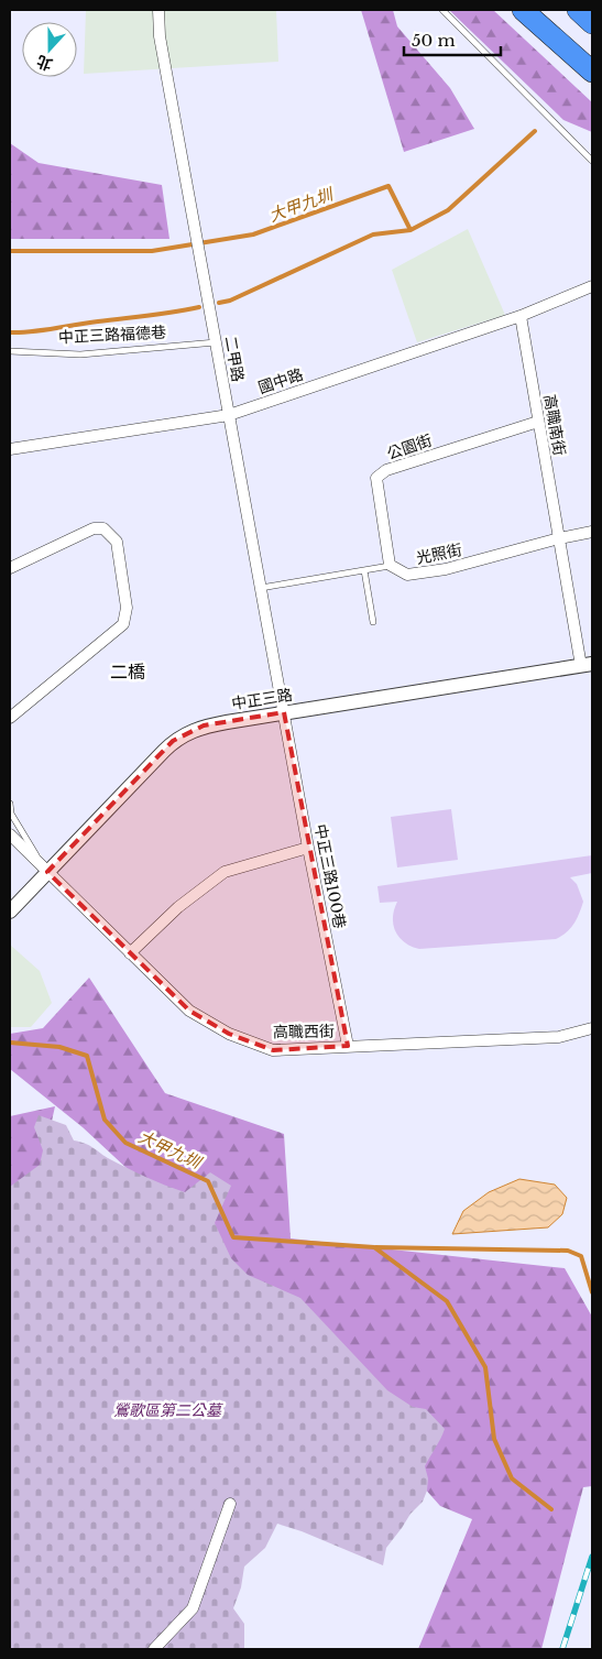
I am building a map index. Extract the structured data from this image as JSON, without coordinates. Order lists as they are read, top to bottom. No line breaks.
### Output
{"streets":{"street":["二甲路","國中路","高職南街","公園街","光照街","中正三路","中正三路100巷","高職西街"],"lane":["中正三路福德巷"]},"crossings":[["中正三路福德巷","二甲路"],["二甲路","國中路"],["二甲路","光照街"],["二甲路","中正三路"],["二甲路","中正三路100巷"],["國中路","高職南街"],["高職南街","公園街"],["高職南街","光照街"],["高職南街","中正三路"],["公園街","光照街"],["中正三路","中正三路100巷"],["中正三路","高職西街"],["中正三路100巷","高職西街"]],"districts":["二橋"],"water":["大甲九圳"],"parks":["鶯歌區第二公墓"],"scale_bar":"50 m","north":"bottom"}
